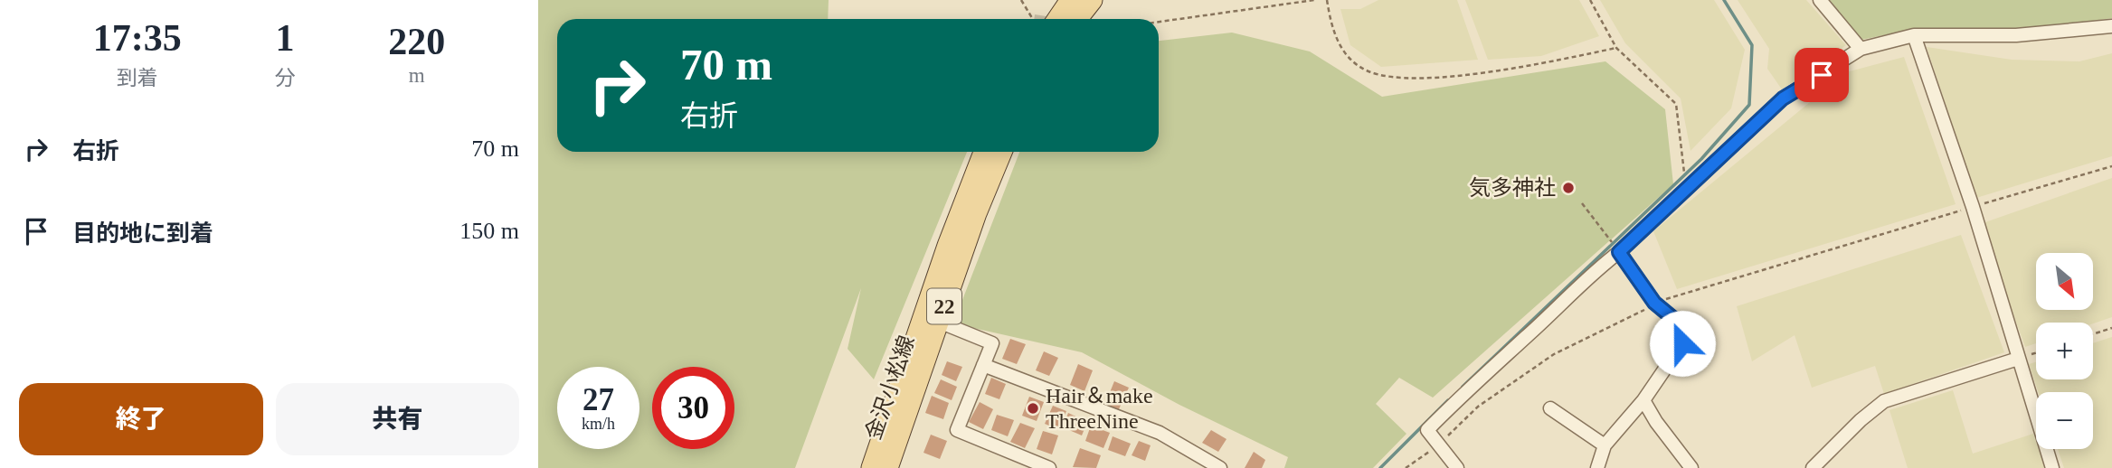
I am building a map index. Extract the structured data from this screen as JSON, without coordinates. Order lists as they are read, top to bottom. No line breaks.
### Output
{"streets":{"main road":["22","金沢小松線"]},"places":["気多神社","Hair＆make ThreeNine"],"north":"bottom right","page":{"eta":["17:35","到着","1","分","220","m"],"turn":["70 m","右折"],"list":[{"name":"右折","value":"70 m"},{"name":"目的地に到着","value":"150 m"}],"map_buttons":["+","−"],"speed":"27 km/h","limit":"30","buttons":["終了","共有"]}}
